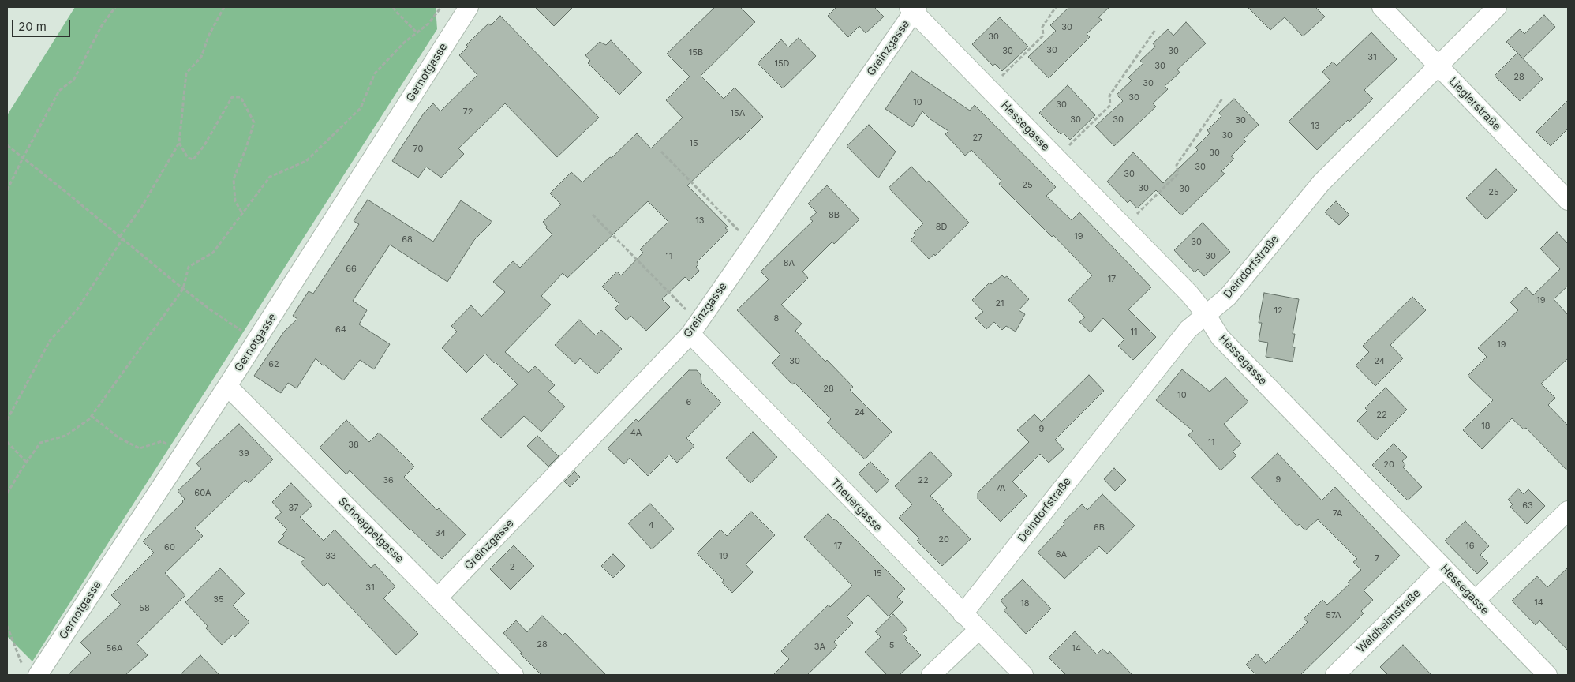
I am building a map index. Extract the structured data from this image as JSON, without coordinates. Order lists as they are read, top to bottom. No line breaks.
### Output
{"streets":{"street":["Greinzgasse","Gernotgasse","Lieglerstraße","Hessegasse","Deindorfstraße","Theuergasse","Schoeppelgasse","Waldheimstraße"]},"crossings":[["Greinzgasse","Hessegasse"],["Greinzgasse","Theuergasse"],["Greinzgasse","Schoeppelgasse"],["Gernotgasse","Schoeppelgasse"],["Lieglerstraße","Deindorfstraße"],["Hessegasse","Deindorfstraße"],["Hessegasse","Waldheimstraße"],["Deindorfstraße","Theuergasse"]],"house_numbers":["30","30","30","30","30","15B","31","15D","30","28","30","30","10","30","72","15A","30","30","30","13","30","27","15","70","30","30","30","25","30","30","25","8B","13","8D","19","68","30","11","30","8A","66","17","19","21","12","8","64","11","19","30","24","62","28","10","6","24","22","18","9","4A","11","38","39","20","9","36","22","7A","60A","63","37","7A","4","6B","34","20","17","16","60","6A","33","19","7","2","15","31","35","14","18","58","57A","28","5","3A","56A","14"],"scale_bar":"20 m"}
